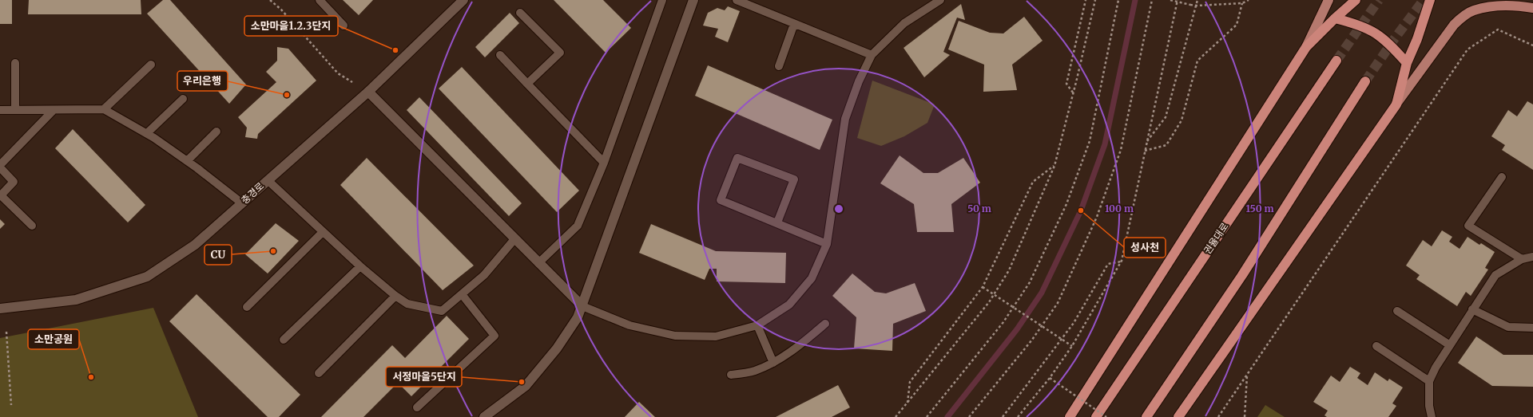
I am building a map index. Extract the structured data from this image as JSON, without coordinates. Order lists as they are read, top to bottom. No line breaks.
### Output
{"streets":{"highway":["권율대로"],"street":["충경로"]},"places":["소만마을1.2.3단지","우리은행","성사천","CU","소만공원","서정마을5단지"],"rings":["50 m","100 m","150 m"]}
